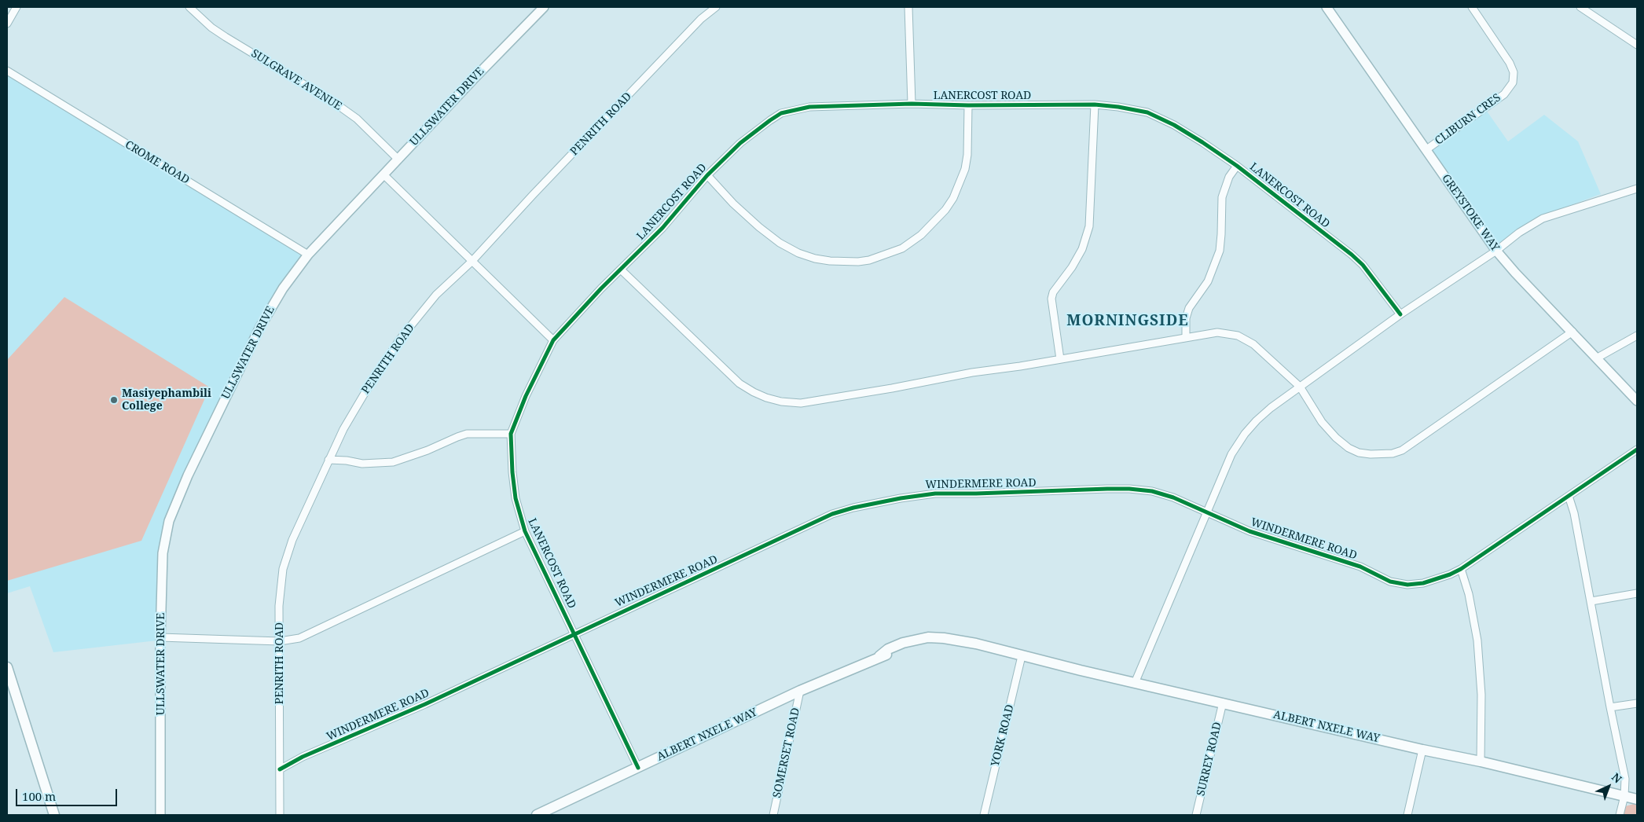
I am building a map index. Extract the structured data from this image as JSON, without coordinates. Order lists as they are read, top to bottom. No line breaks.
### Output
{"streets":{"main road":["ALBERT NXELE WAY"],"street":["SULGRAVE AVENUE","LANERCOST ROAD","ULLSWATER DRIVE","CLIBURN CRES","PENRITH ROAD","CROME ROAD","GREYSTOKE WAY","WINDERMERE ROAD","YORK ROAD","SOMERSET ROAD","SURREY ROAD"]},"crossings":[["SULGRAVE AVENUE","ULLSWATER DRIVE"],["LANERCOST ROAD","WINDERMERE ROAD"],["LANERCOST ROAD","ALBERT NXELE WAY"],["ULLSWATER DRIVE","CROME ROAD"],["CLIBURN CRES","GREYSTOKE WAY"],["PENRITH ROAD","WINDERMERE ROAD"],["ALBERT NXELE WAY","YORK ROAD"],["ALBERT NXELE WAY","SOMERSET ROAD"],["ALBERT NXELE WAY","SURREY ROAD"]],"districts":["MORNINGSIDE"],"places":["Masiyephambili College"],"scale_bar":"100 m","north":"top right"}
